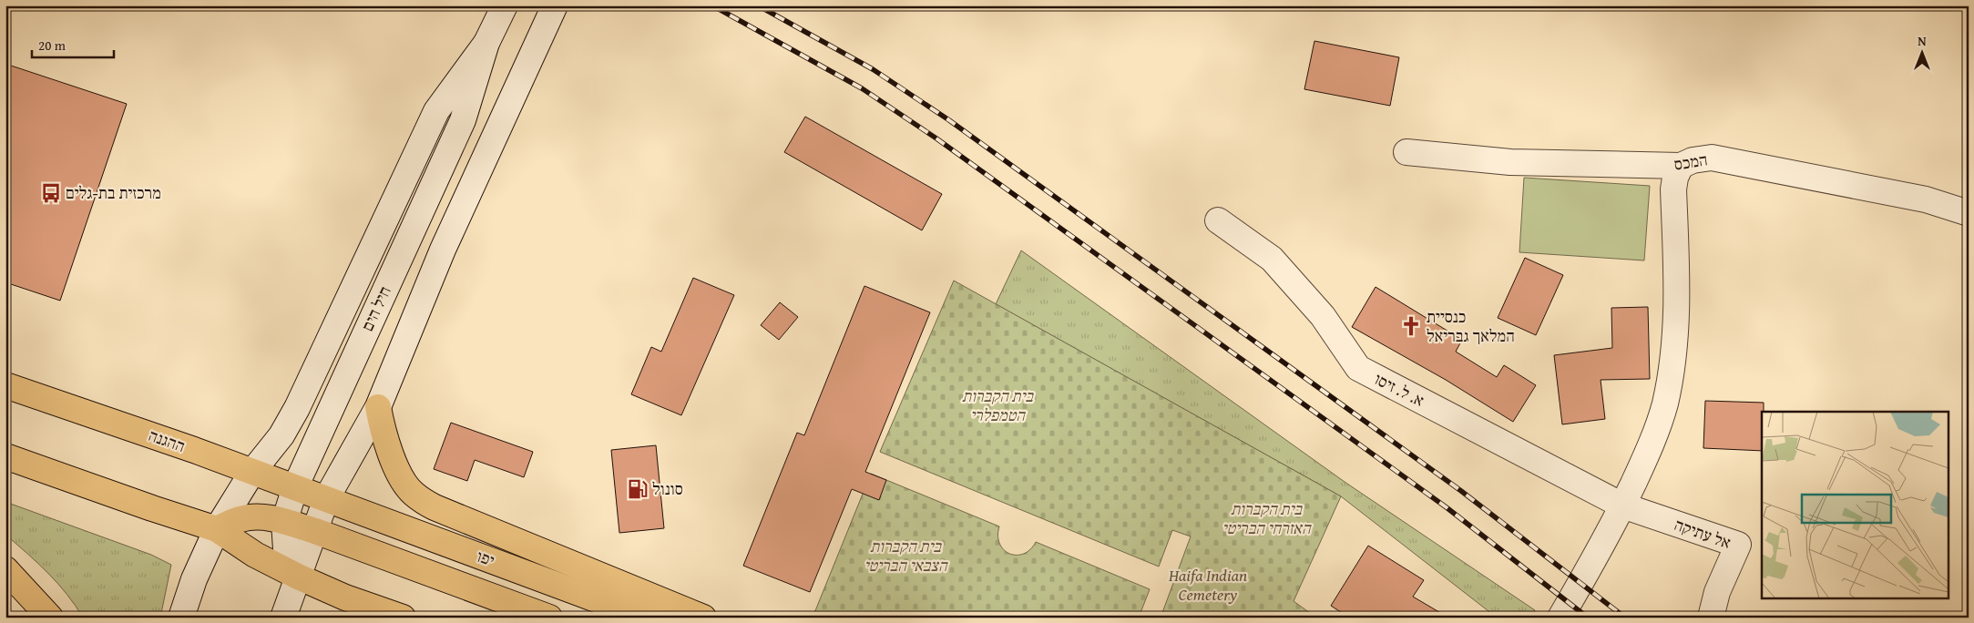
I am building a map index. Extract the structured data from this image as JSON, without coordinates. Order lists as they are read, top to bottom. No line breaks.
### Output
{"streets":{"highway":["ההגנה","יפו"],"street":["המכס","חיל הים","א. ל. זיסו","אל עתיקה"]},"crossings":[["חיל הים","ההגנה"],["א. ל. זיסו","אל עתיקה"],["ההגנה","יפו"]],"parks":["בית הקברות הטמפלרי","בית הקברות האזרחי הבריטי","בית הקברות הצבאי הבריטי","Haifa Indian Cemetery"],"places":{"bus stop":["מרכזית בת-גלים"],"church":["כנסיית המלאך גבריאל"],"fuel station":["סונול"]},"scale_bar":"20 m","north":"top"}
